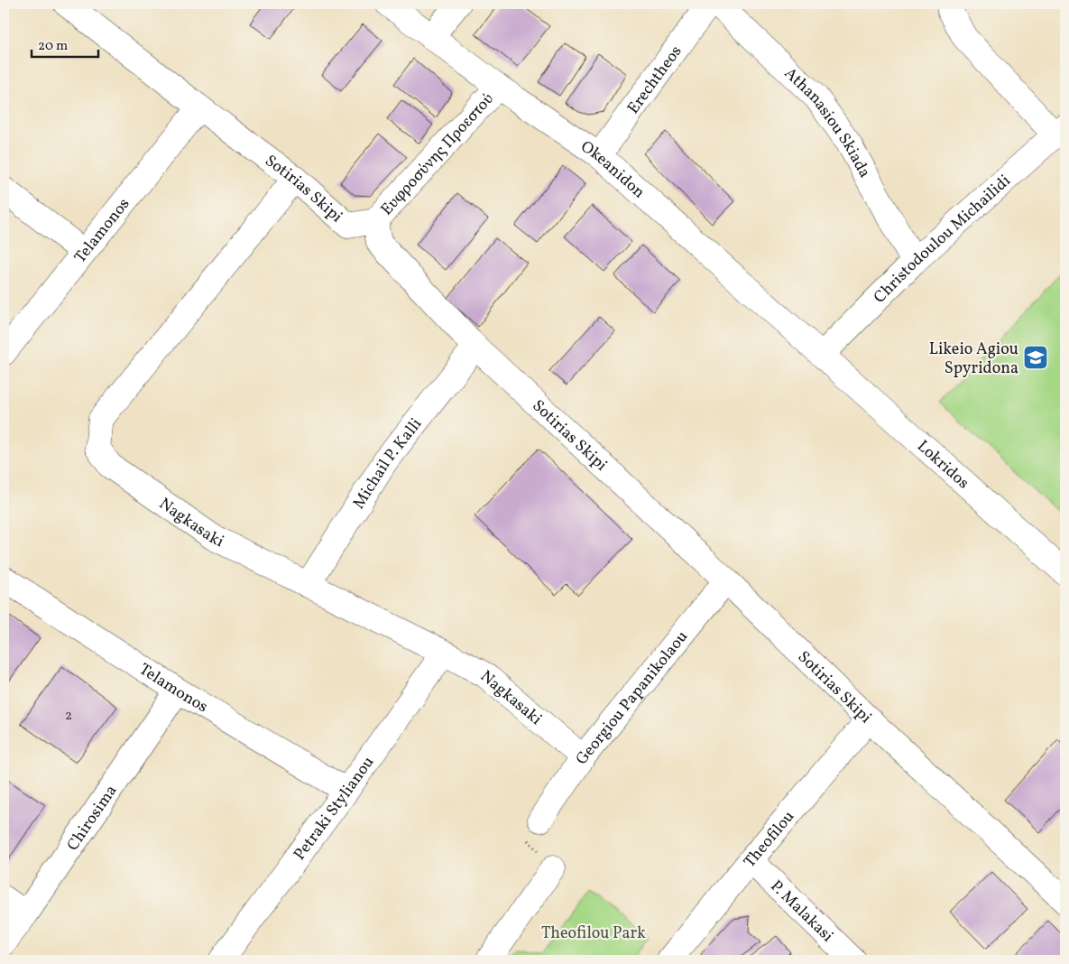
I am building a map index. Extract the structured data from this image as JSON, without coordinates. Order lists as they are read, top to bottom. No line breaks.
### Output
{"streets":{"street":["Erechtheos","Athanasiou Skiada","Ευφροσύνης Προεστού","Okeanidon","Sotirias Skipi","Telamonos","Christodoulou Michailidi","Michail P. Kalli","Lokridos","Nagkasaki","Georgiou Papanikolaou","Petraki Stylianou","Chirosima","Theofilou","P. Malakasi"]},"crossings":[["Erechtheos","Okeanidon"],["Athanasiou Skiada","Christodoulou Michailidi"],["Ευφροσύνης Προεστού","Okeanidon"],["Ευφροσύνης Προεστού","Sotirias Skipi"],["Okeanidon","Christodoulou Michailidi"],["Okeanidon","Lokridos"],["Sotirias Skipi","Telamonos"],["Sotirias Skipi","Michail P. Kalli"],["Sotirias Skipi","Nagkasaki"],["Sotirias Skipi","Georgiou Papanikolaou"],["Sotirias Skipi","Theofilou"],["Telamonos","Petraki Stylianou"],["Telamonos","Chirosima"],["Christodoulou Michailidi","Lokridos"],["Michail P. Kalli","Nagkasaki"],["Nagkasaki","Georgiou Papanikolaou"],["Nagkasaki","Petraki Stylianou"],["Theofilou","P. Malakasi"]],"parks":["Theofilou Park"],"places":{"school or university":["Likeio Agiou Spyridona"]},"house_numbers":["2"],"scale_bar":"20 m"}
